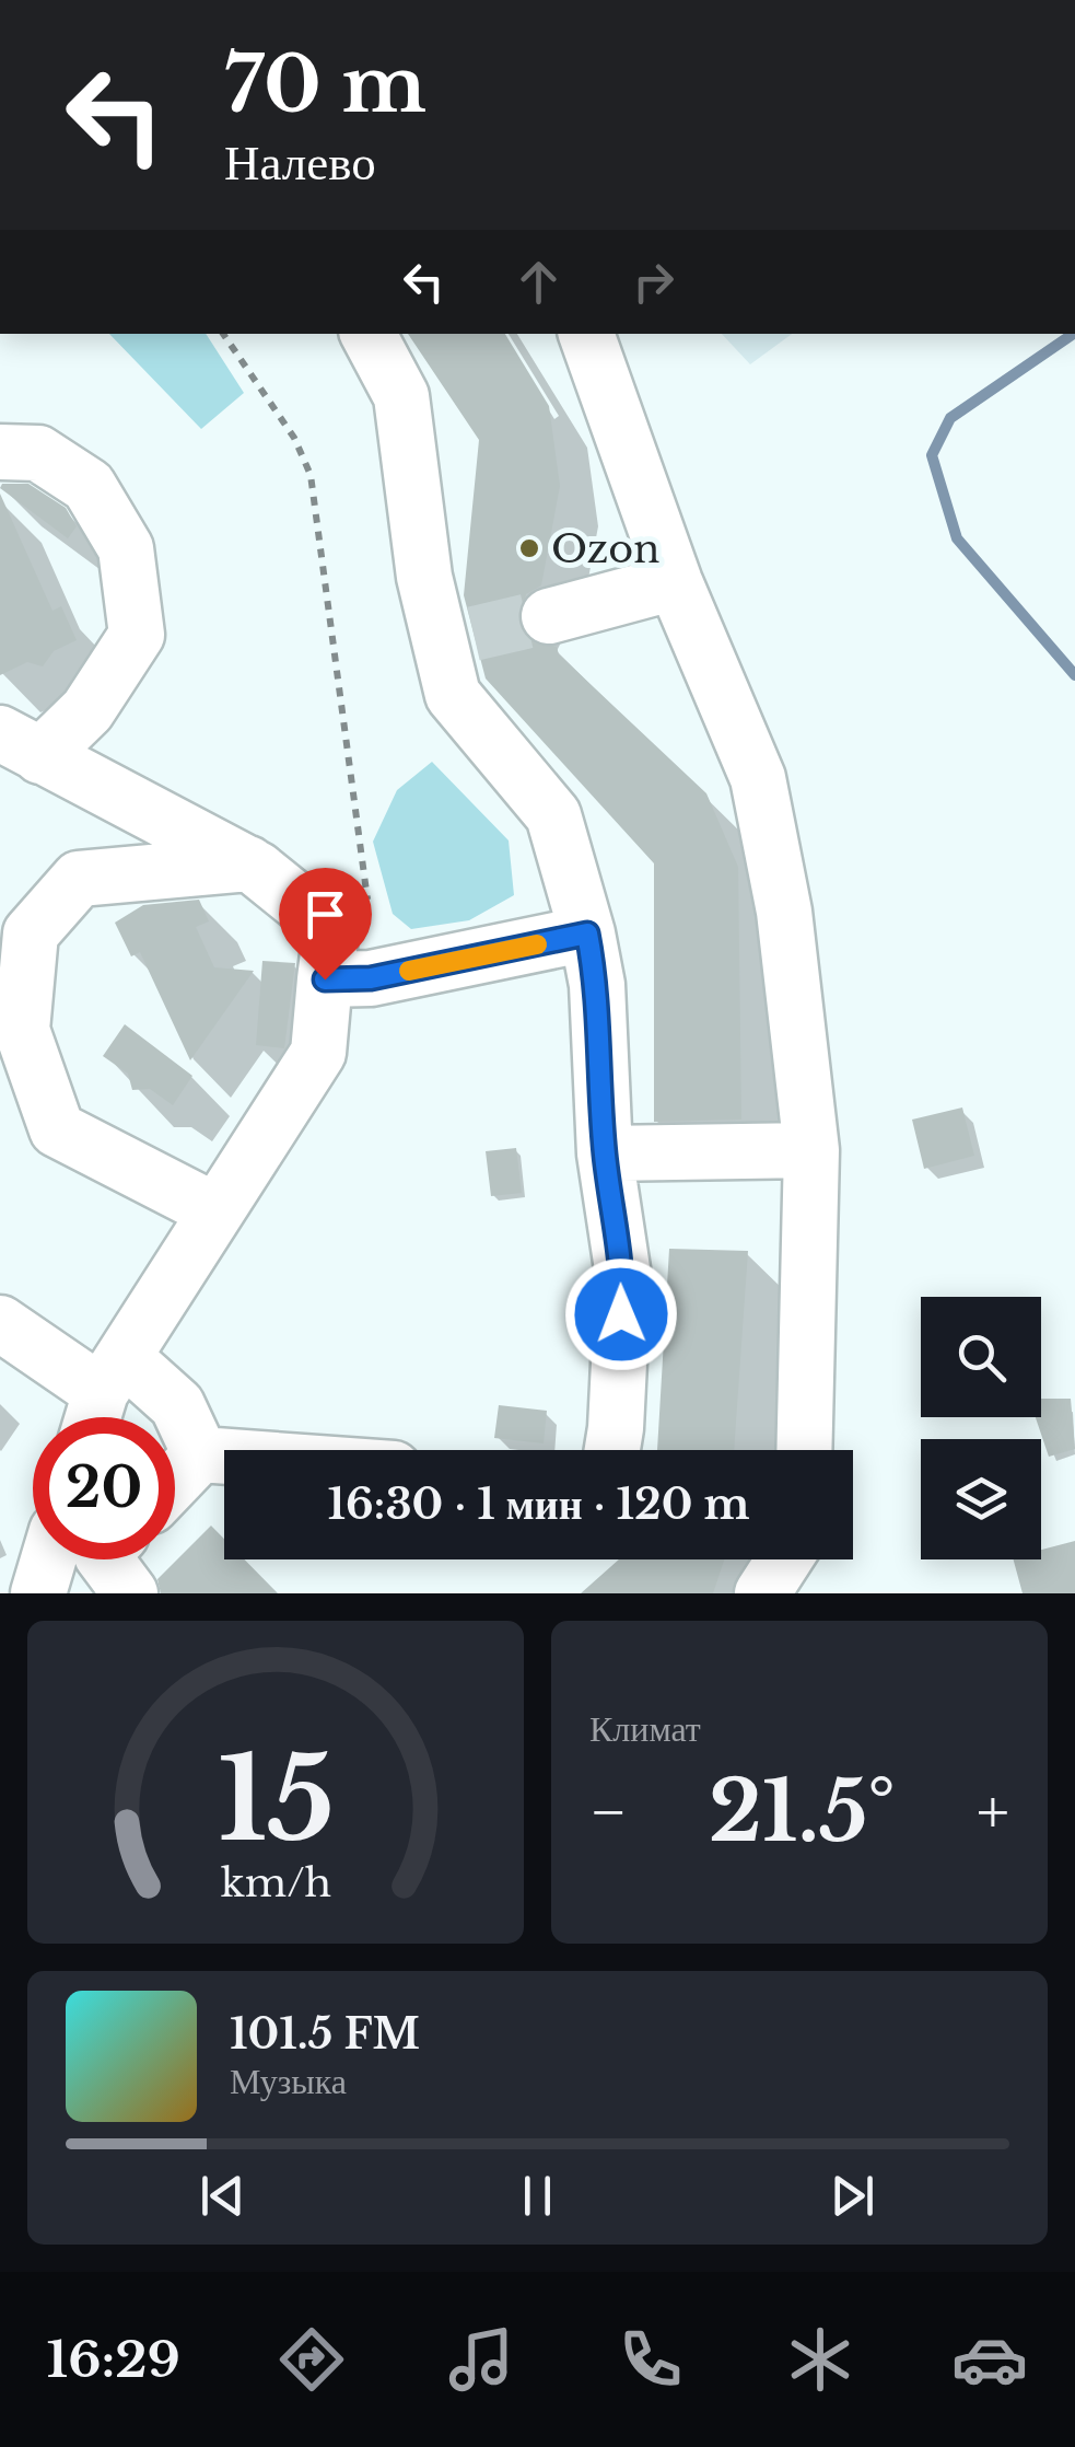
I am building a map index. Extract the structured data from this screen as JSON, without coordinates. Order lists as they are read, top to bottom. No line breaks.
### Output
{"places":["Ozon"],"page":{"turn":["70 m","Налево"],"limit":"20","trip":"16:30 · 1 мин · 120 m","tile":"Климат","heat":["−","21.5°","+"],"song":["101.5 FM","Музыка"],"tabs":"16:29","gauge":["15","km/h"]}}
